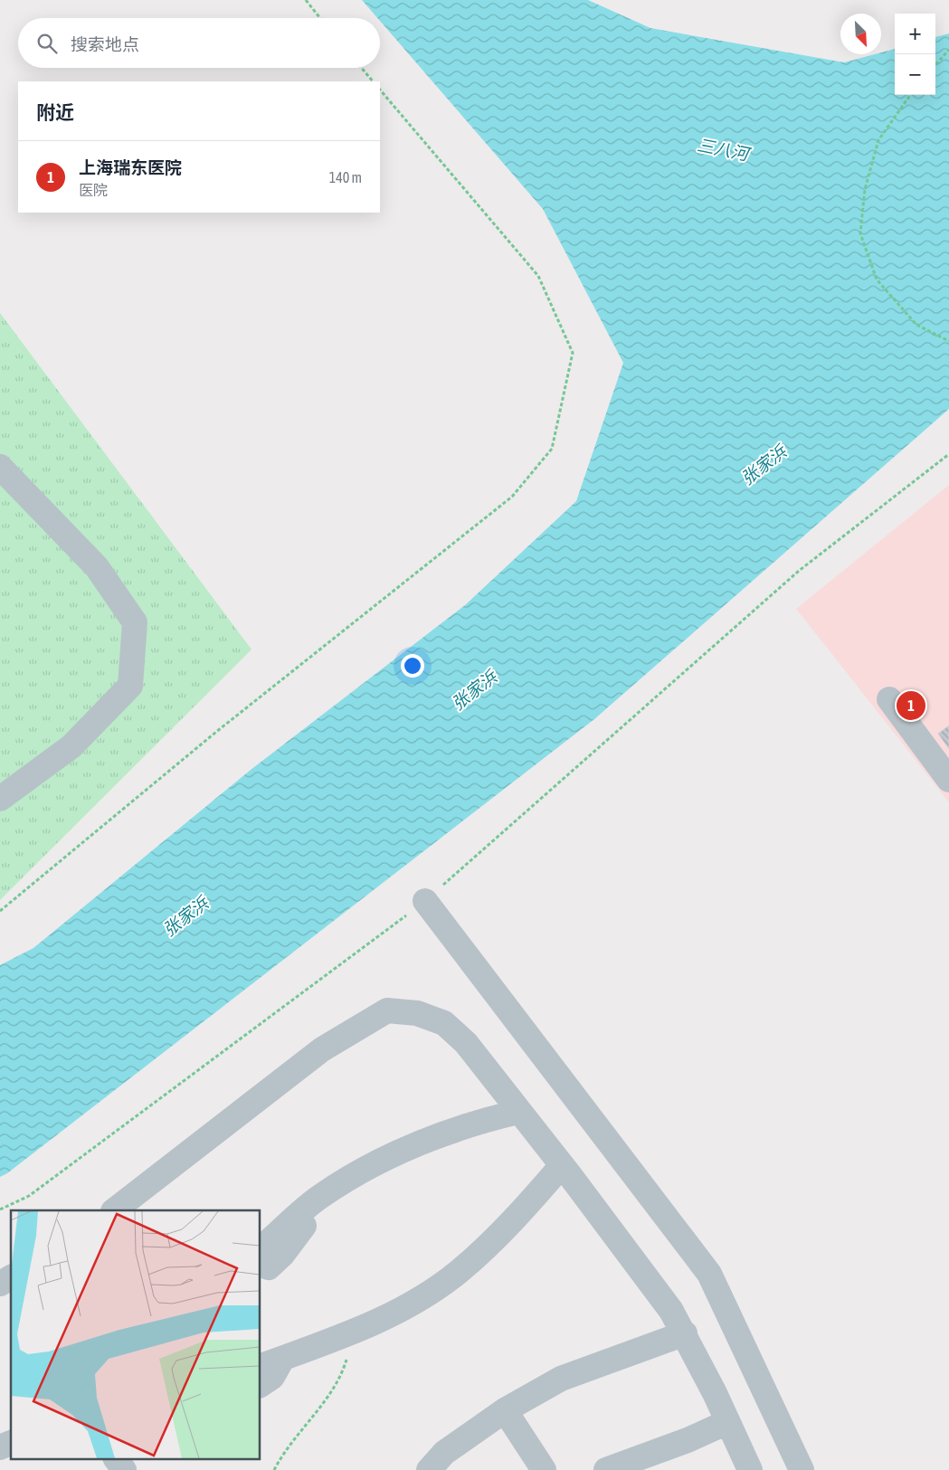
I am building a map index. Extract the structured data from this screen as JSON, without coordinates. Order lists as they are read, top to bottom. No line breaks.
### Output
{"water":["三八河","张家浜"],"north":"bottom right","page":{"map_buttons":["+","−"],"search":"搜索地点","heading":"附近","list":[{"mark":"1","name":"上海瑞东医院","note":"医院","value":"140 m"}],"pins":"1"}}
